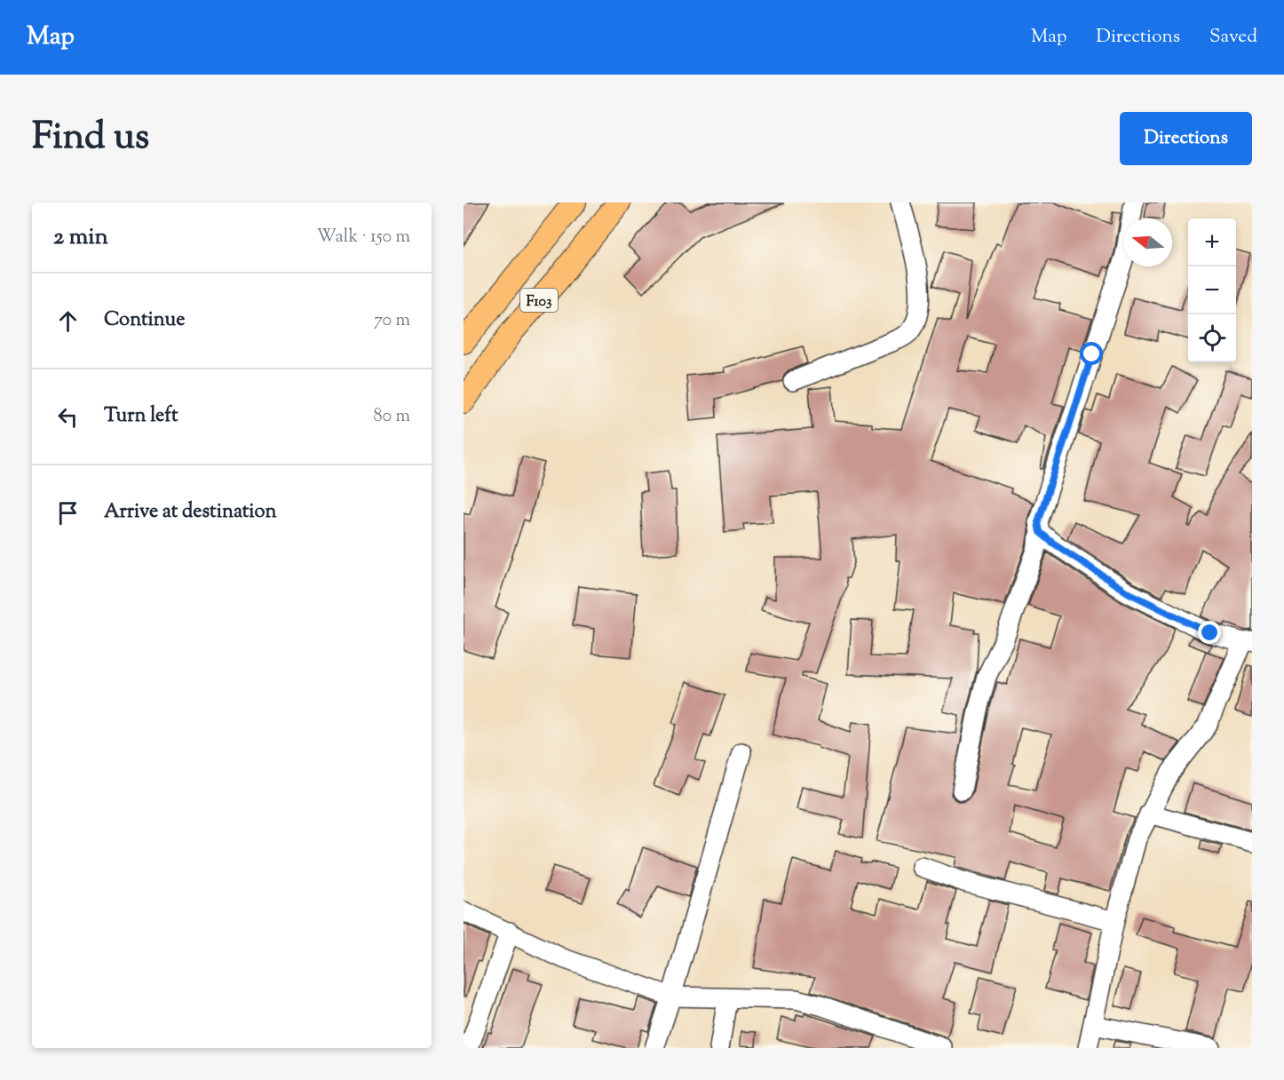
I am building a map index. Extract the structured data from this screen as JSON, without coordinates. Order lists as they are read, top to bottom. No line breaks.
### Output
{"streets":{"main road":["F103"]},"north":"left","page":{"header":"Map","nav":["Map","Directions","Saved"],"title":"Find us","buttons":"Directions","heading":["2 min","Walk · 150 m"],"map_buttons":["+","−"],"list":[["Continue","70 m"],["Turn left","80 m"],"Arrive at destination"]}}
